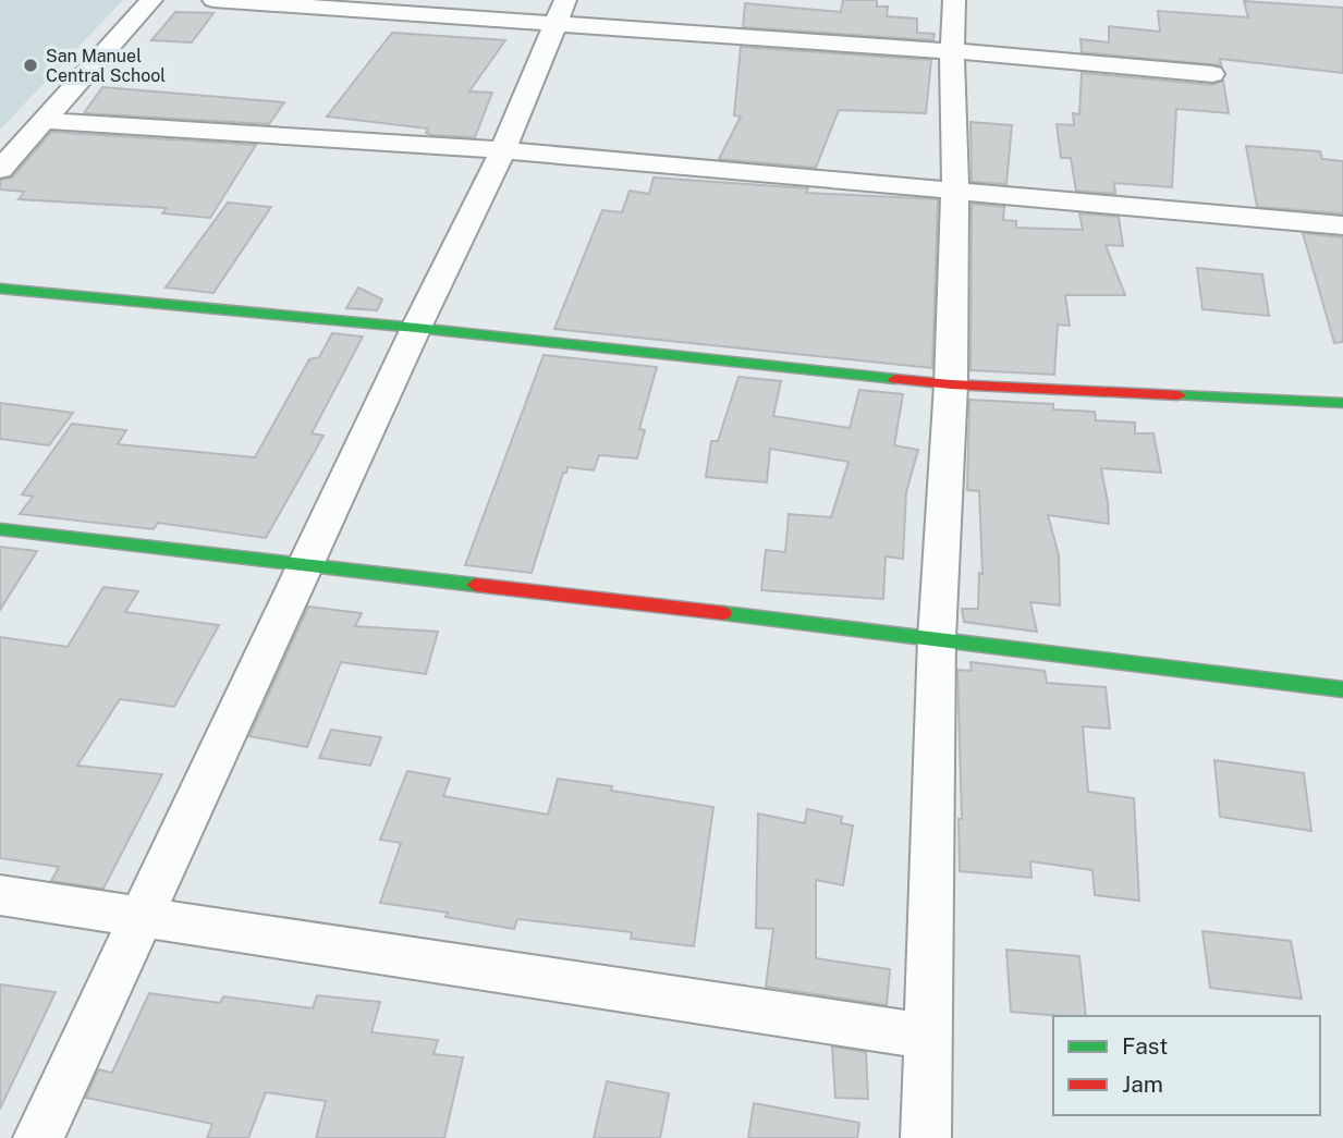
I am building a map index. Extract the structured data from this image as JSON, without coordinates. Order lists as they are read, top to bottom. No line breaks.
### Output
{"places":["San Manuel Central School"],"legend":["Fast","Jam"]}
